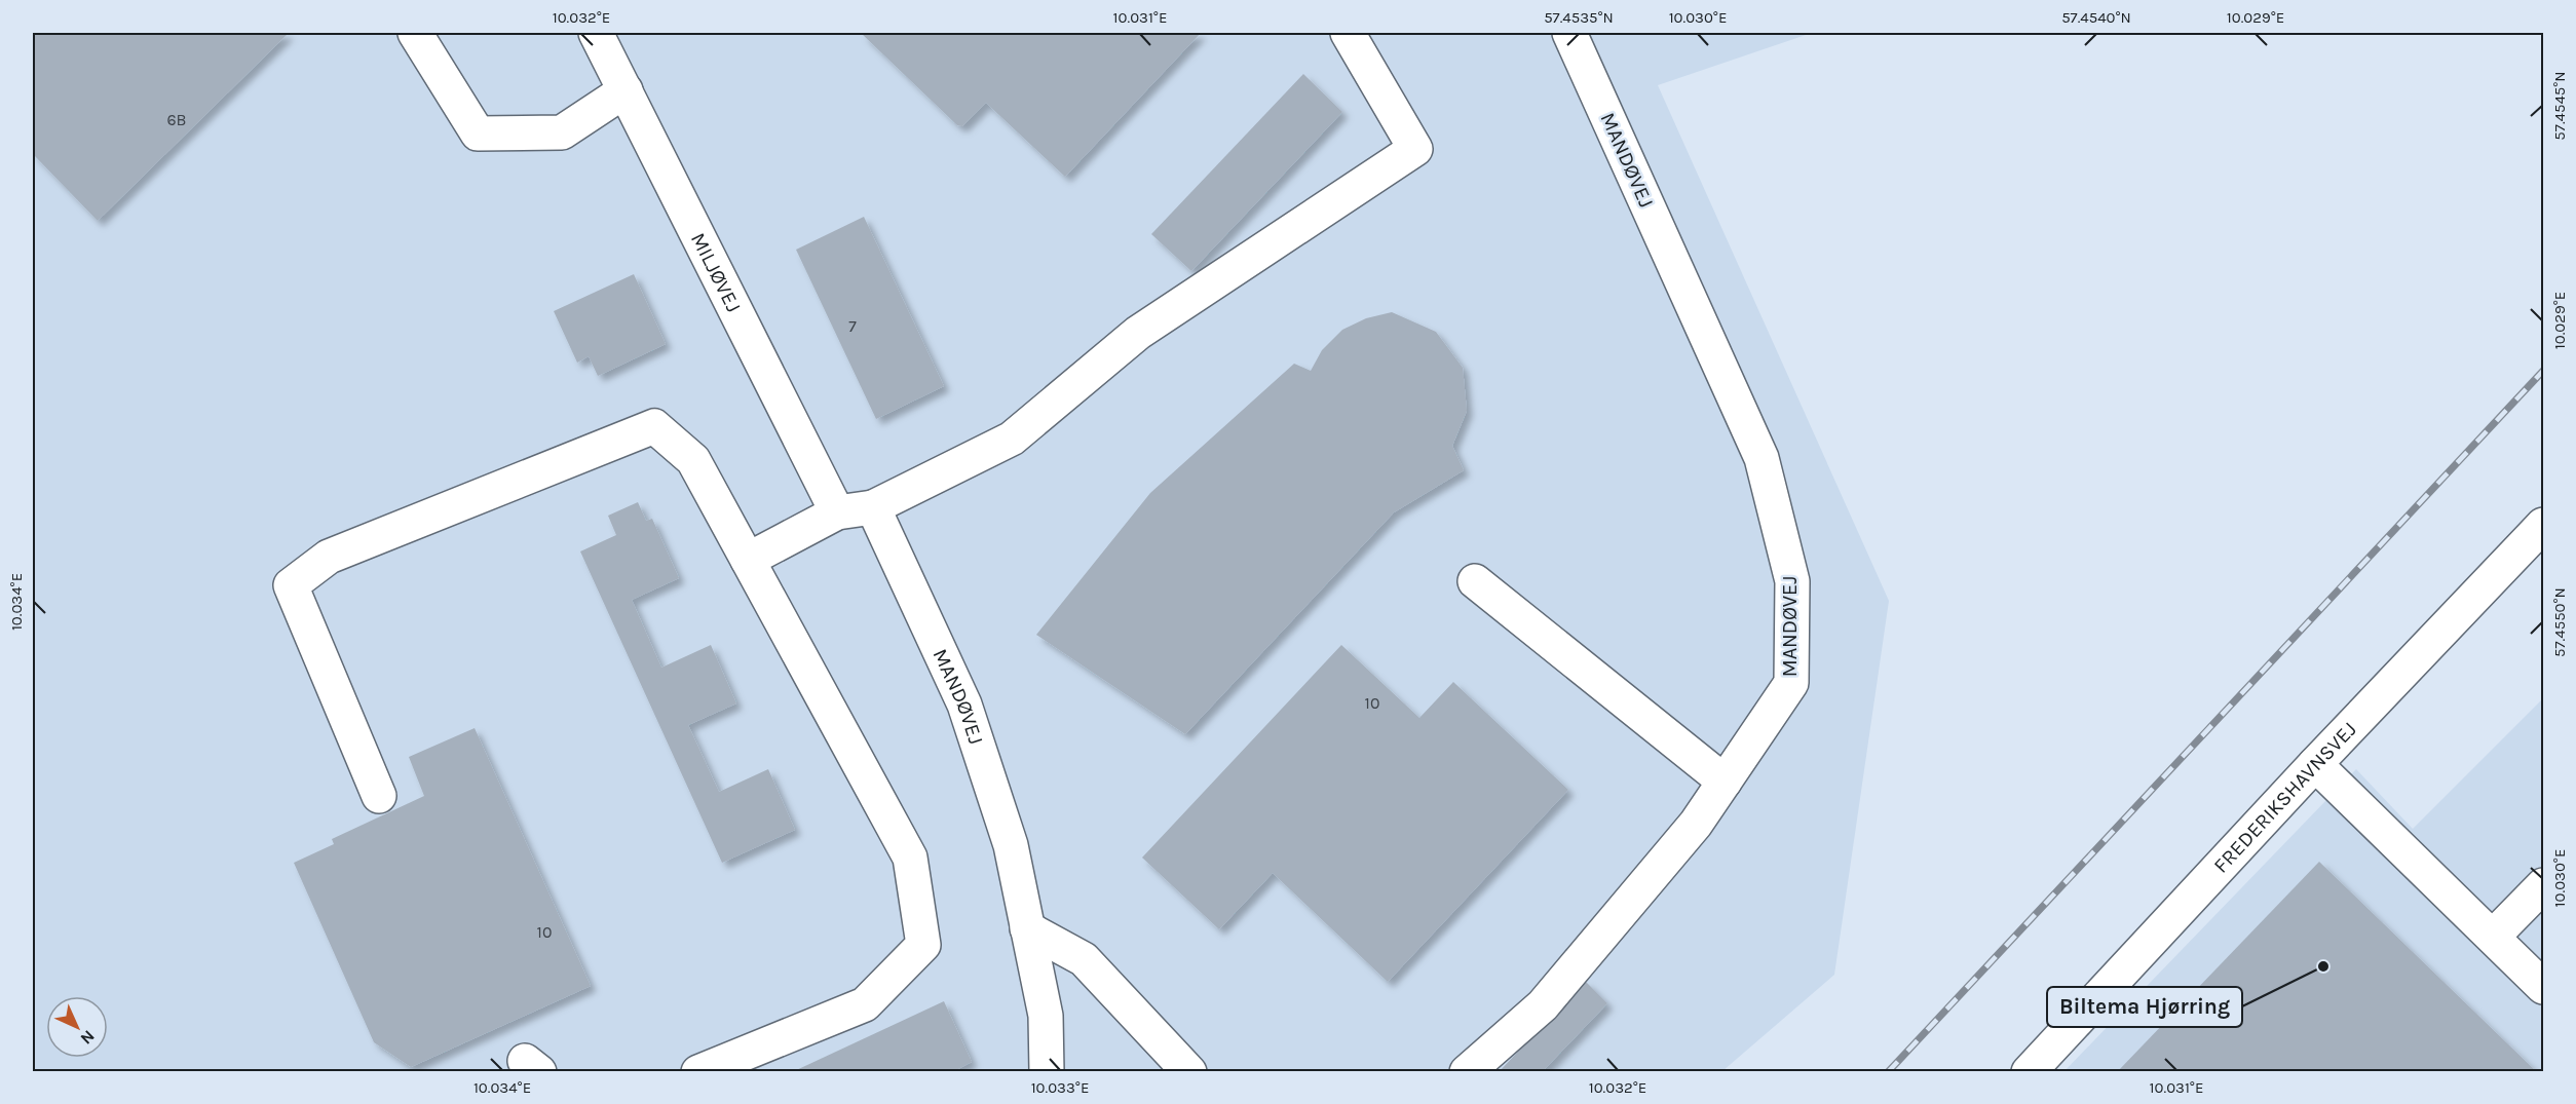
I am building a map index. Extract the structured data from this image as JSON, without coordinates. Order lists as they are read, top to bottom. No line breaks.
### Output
{"streets":{"street":["MANDØVEJ","MILJØVEJ","FREDERIKSHAVNSVEJ"]},"places":["Biltema Hjørring"],"house_numbers":["6B","7","10","10"],"north":"bottom right","coordinates":["10.032°E","10.031°E","57.4535°N","10.030°E","57.4540°N","10.029°E","57.4545°N","10.034°E","57.4550°N","10.033°E"]}
